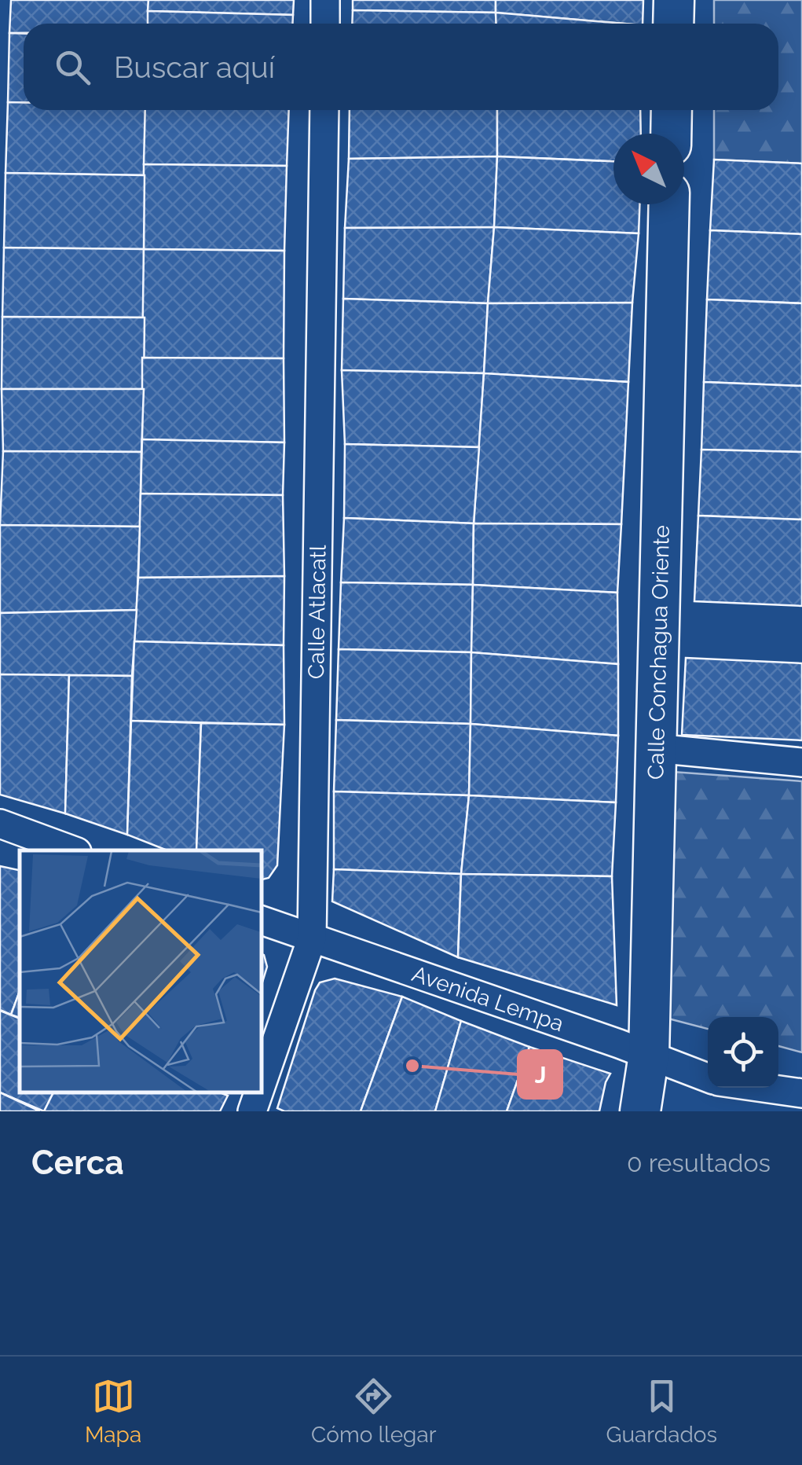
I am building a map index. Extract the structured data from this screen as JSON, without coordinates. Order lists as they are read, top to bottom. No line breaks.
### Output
{"streets":{"main road":["Calle Conchagua Oriente"],"street":["Calle Atlacatl","Avenida Lempa"]},"crossings":[["Calle Atlacatl","Avenida Lempa"],["Calle Conchagua Oriente","Avenida Lempa"]],"places":["J"],"north":"top left","page":{"search":"Buscar aquí","heading":["Cerca","0 resultados"],"nav":["Mapa","Cómo llegar","Guardados"]}}
